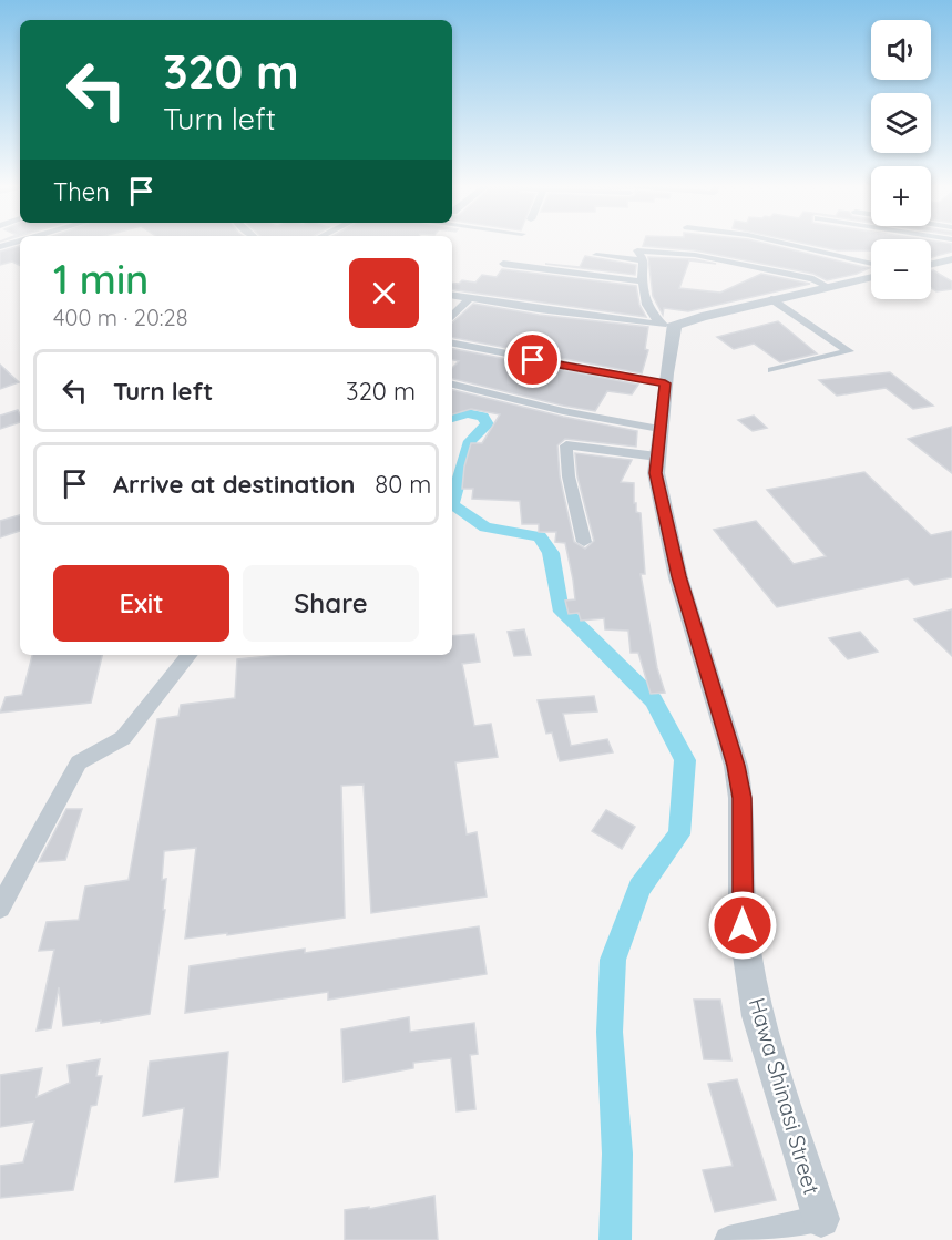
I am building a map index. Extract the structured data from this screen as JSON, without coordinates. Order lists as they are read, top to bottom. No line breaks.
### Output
{"streets":{"street":["Hawa Shinasi Street"]},"page":{"map_buttons":["+","−"],"turn":["320 m","Turn left"],"then":"Then","heading":["1 min","400 m · 20:28"],"list":[{"name":"Turn left","value":"320 m"},{"name":"Arrive at destination","value":"80 m"}],"buttons":["Exit","Share"]}}
